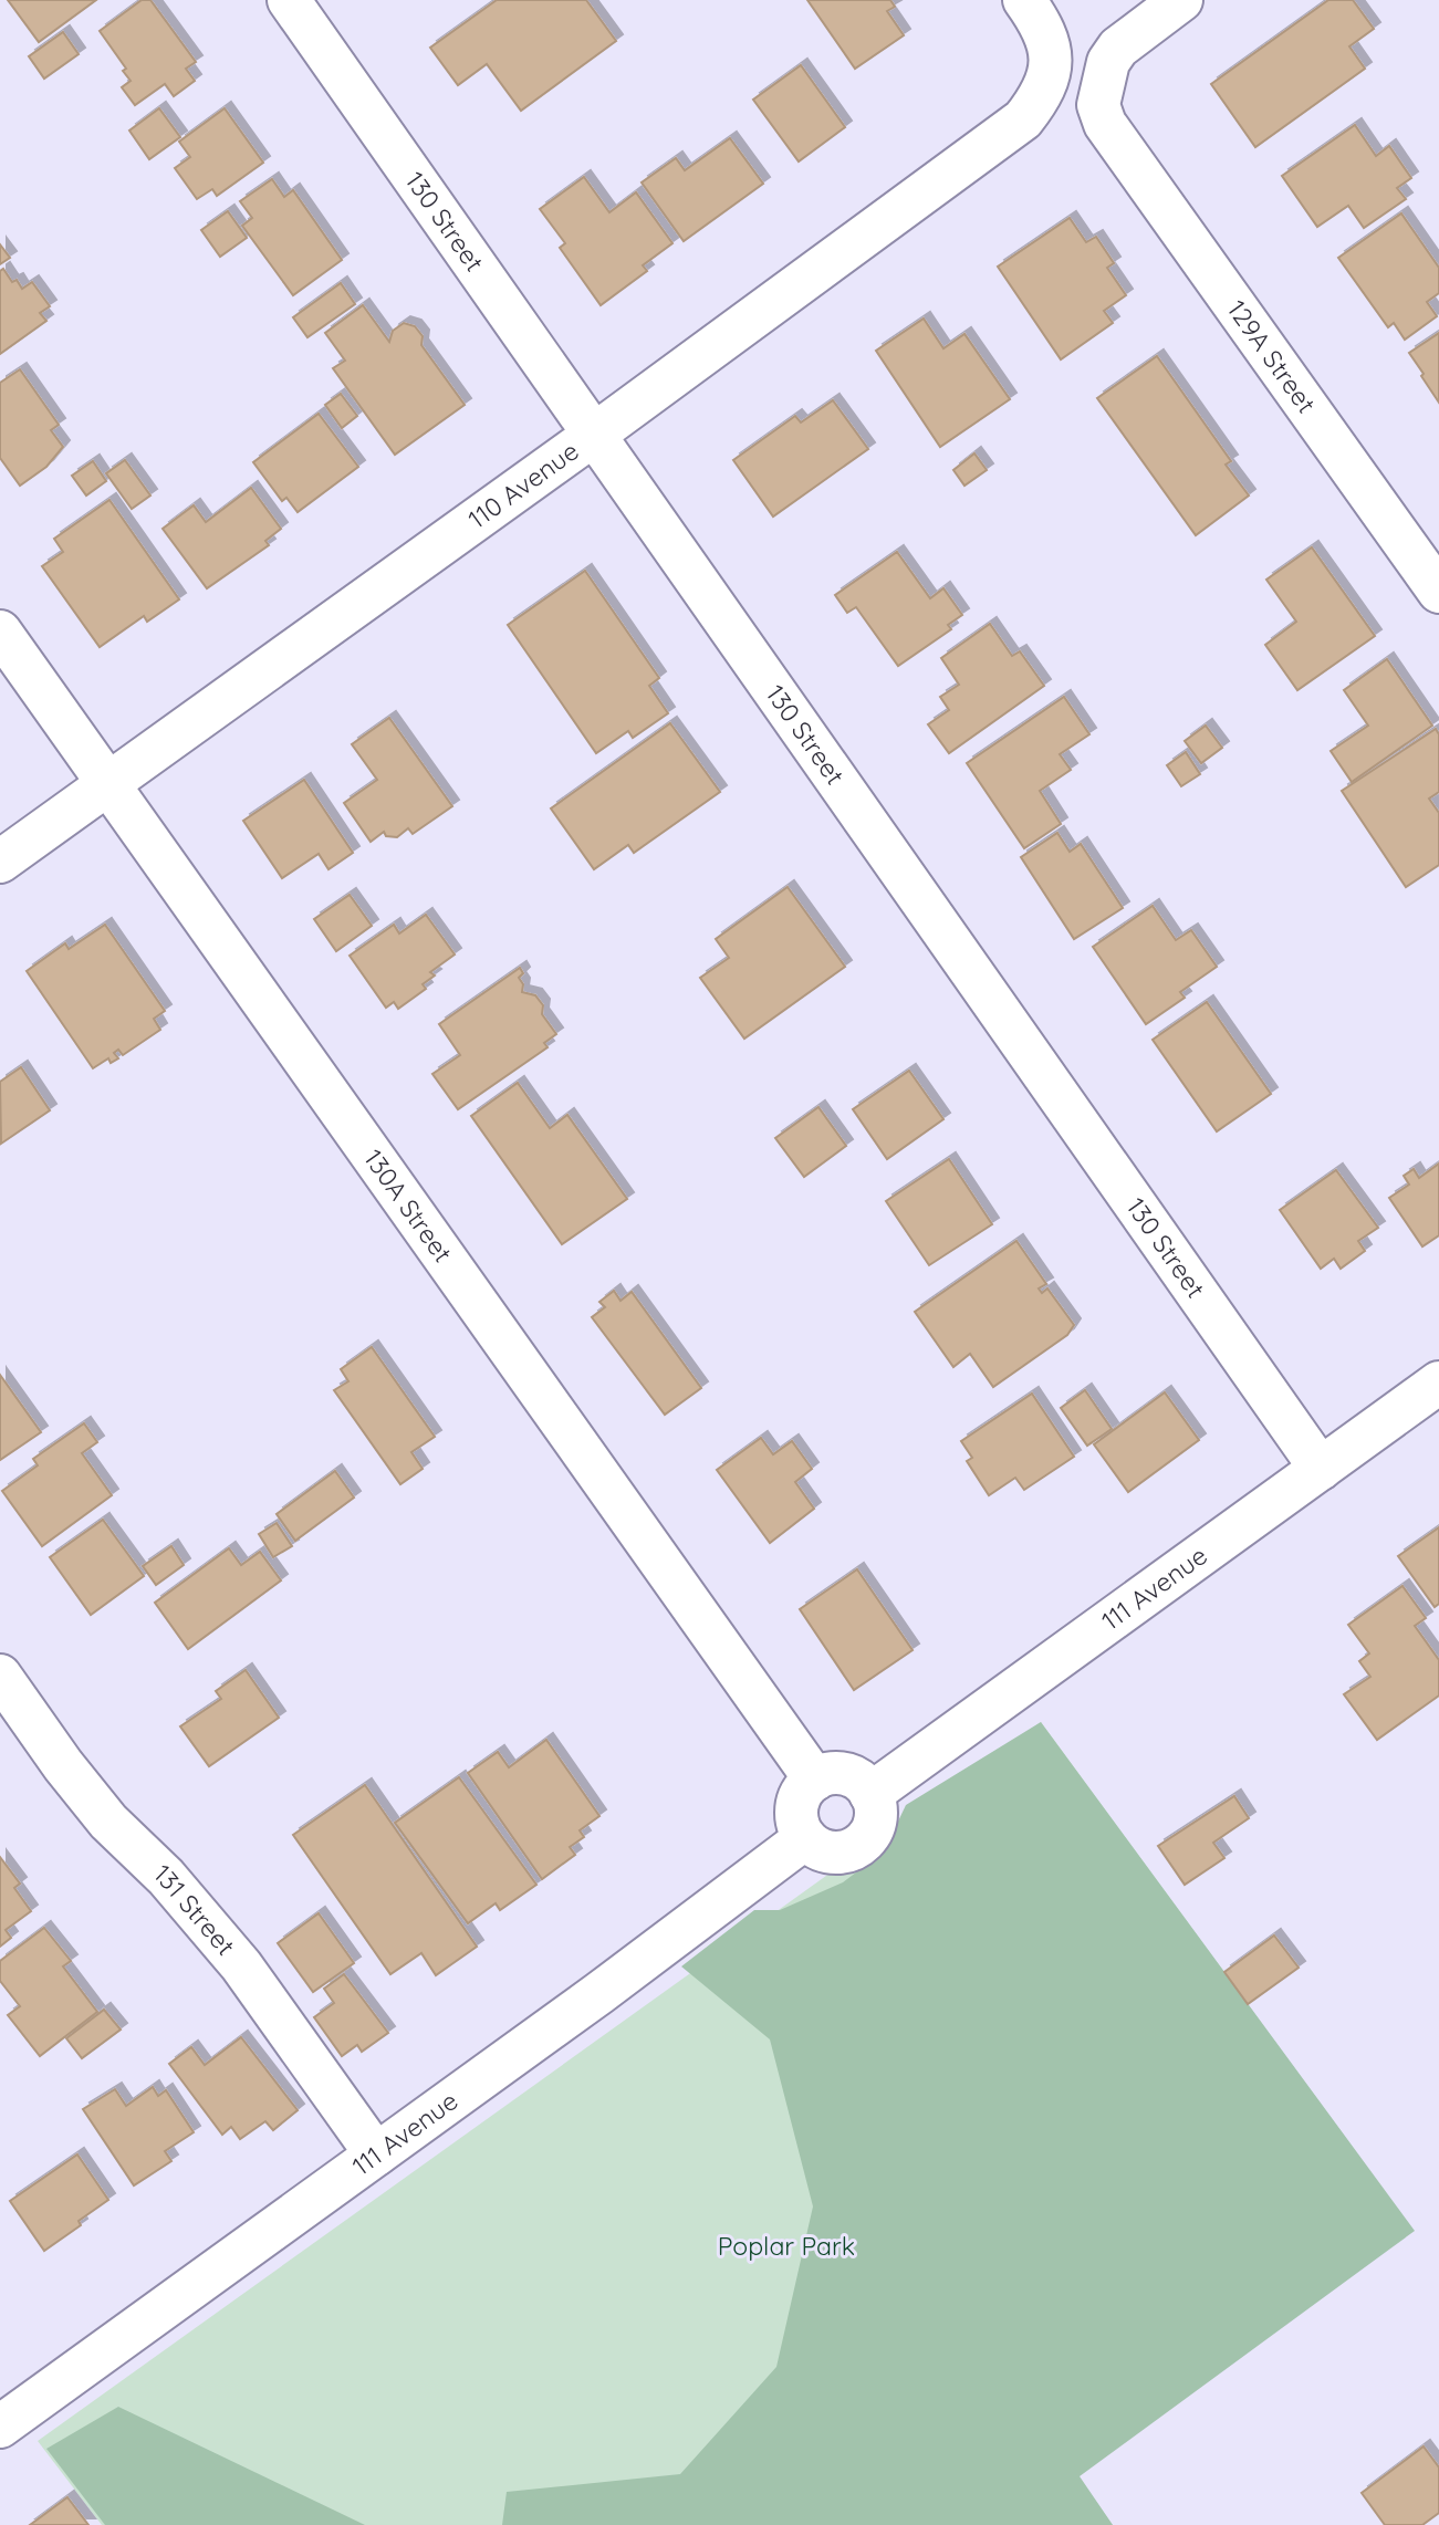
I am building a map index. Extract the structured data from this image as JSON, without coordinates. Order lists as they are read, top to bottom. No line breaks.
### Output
{"streets":{"street":["130 Street","129A Street","110 Avenue","130A Street","111 Avenue","131 Street"]},"crossings":[["130 Street","110 Avenue"],["130 Street","111 Avenue"],["110 Avenue","130A Street"],["130A Street","111 Avenue"],["111 Avenue","131 Street"]],"parks":["Poplar Park"]}
